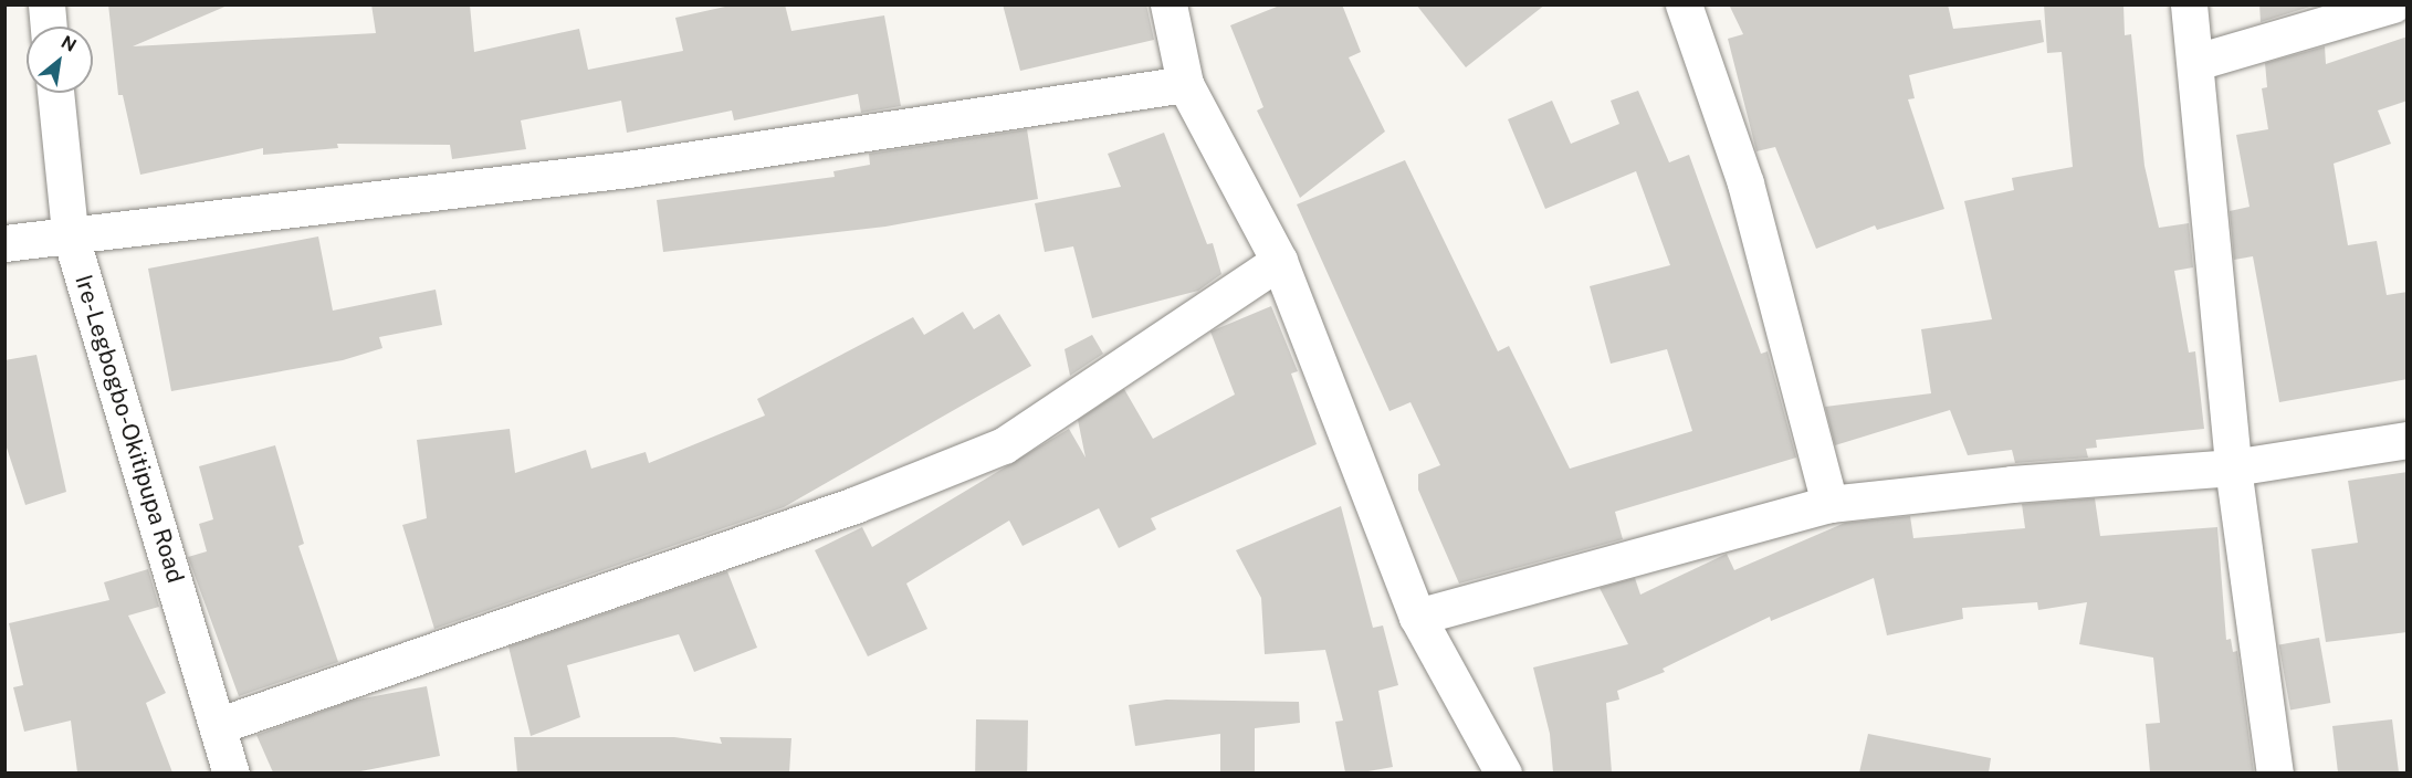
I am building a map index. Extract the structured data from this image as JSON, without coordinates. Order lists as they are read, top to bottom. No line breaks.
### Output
{"streets":{"street":["Ire-Legbogbo-Okitipupa Road"]},"north":"top right"}
